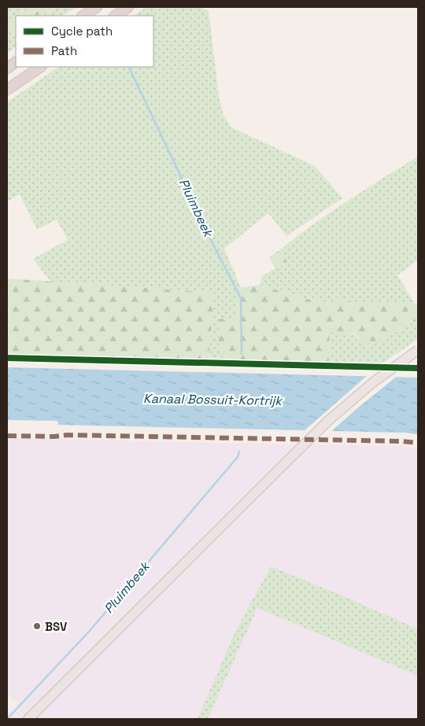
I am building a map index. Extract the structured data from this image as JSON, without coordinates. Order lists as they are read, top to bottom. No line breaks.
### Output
{"water":["Pluimbeek","Kanaal Bossuit-Kortrijk"],"places":["BSV"],"legend":["Cycle path","Path"]}
